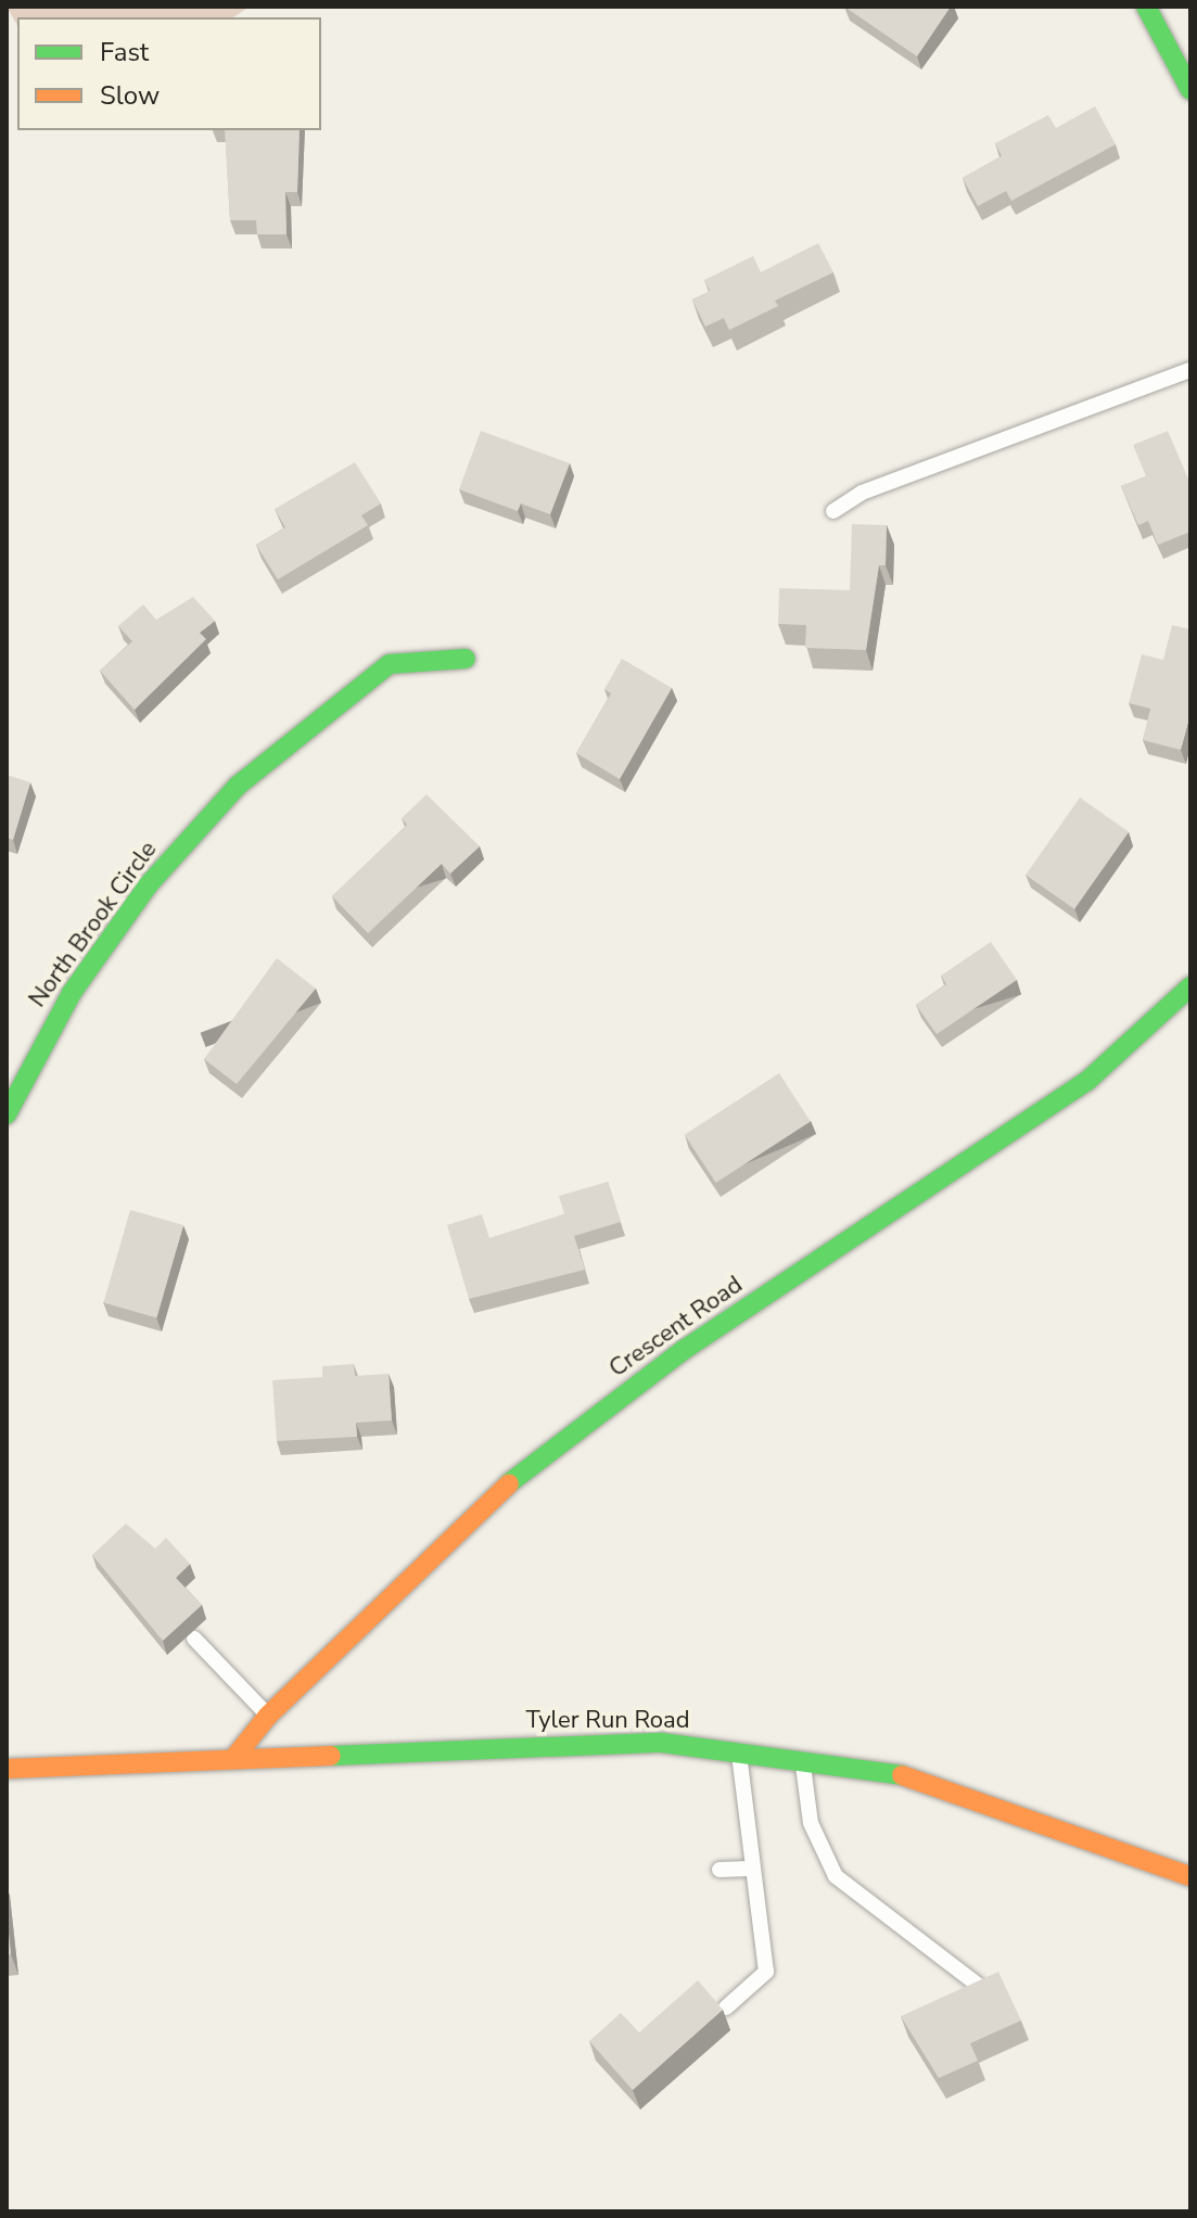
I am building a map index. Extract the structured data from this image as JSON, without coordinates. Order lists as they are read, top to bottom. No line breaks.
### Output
{"streets":{"street":["North Brook Circle","Crescent Road","Tyler Run Road"]},"crossings":[["Crescent Road","Tyler Run Road"]],"legend":["Fast","Slow"]}
